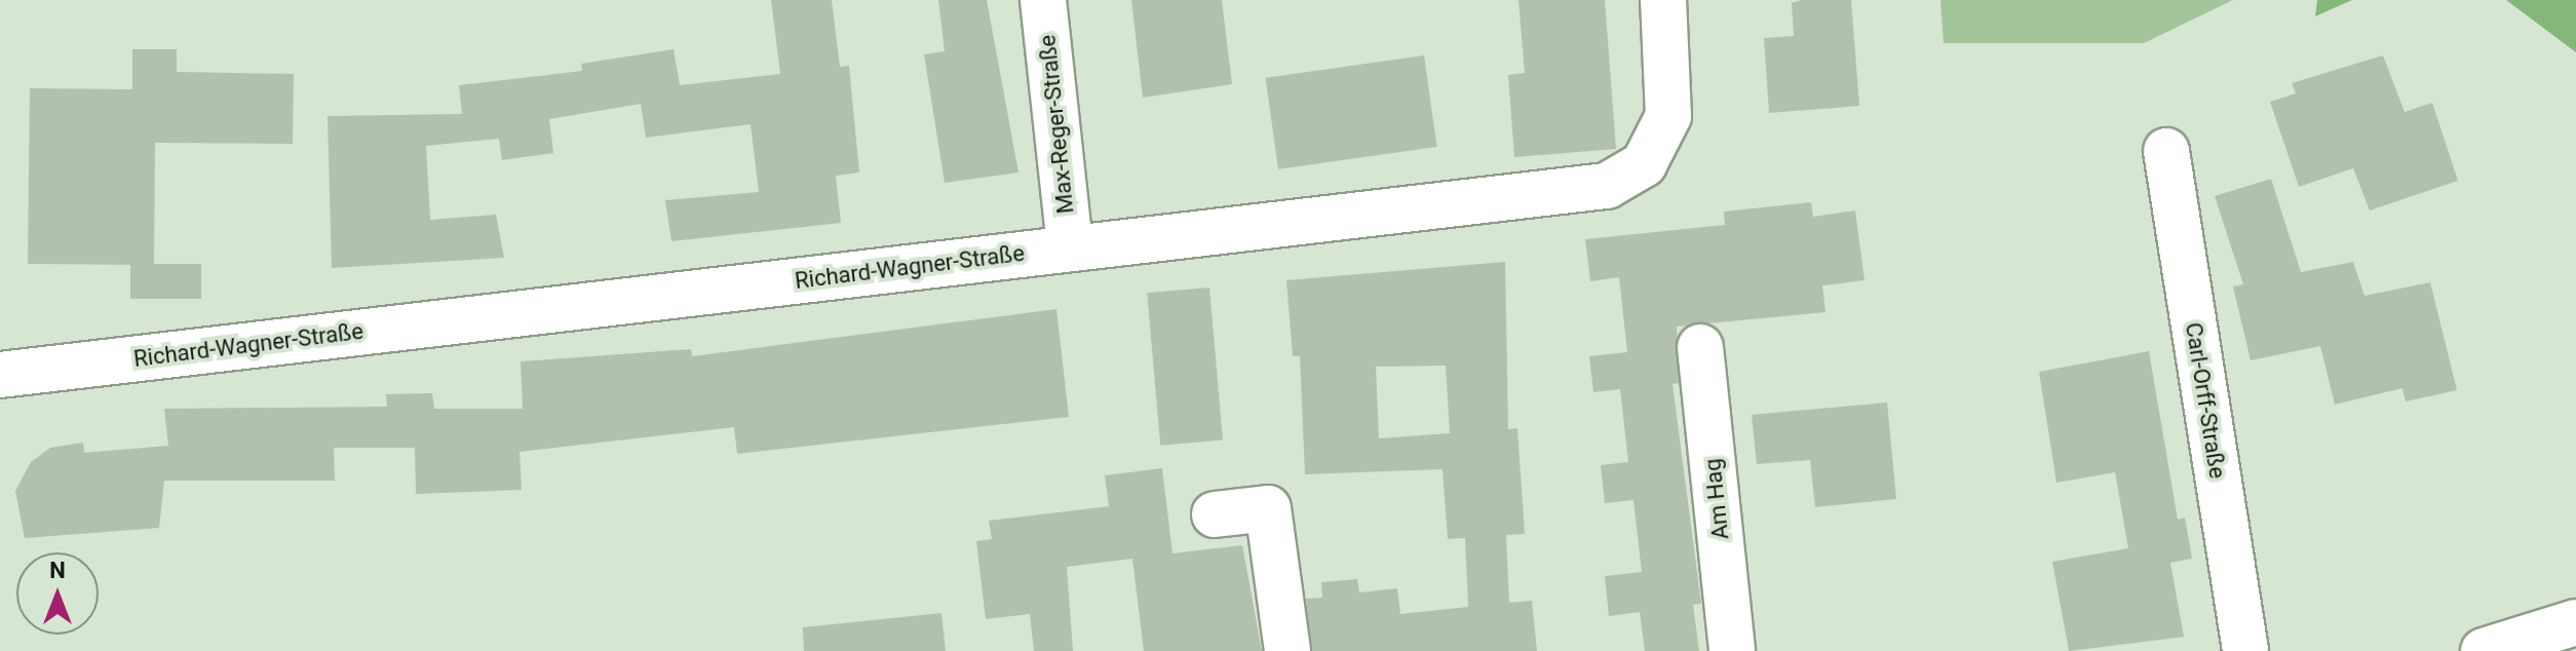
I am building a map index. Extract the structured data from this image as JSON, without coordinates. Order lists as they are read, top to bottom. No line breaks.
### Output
{"streets":{"street":["Max-Reger-Straße","Richard-Wagner-Straße","Carl-Orff-Straße","Am Hag"]},"crossings":[["Max-Reger-Straße","Richard-Wagner-Straße"]],"north":"top"}
